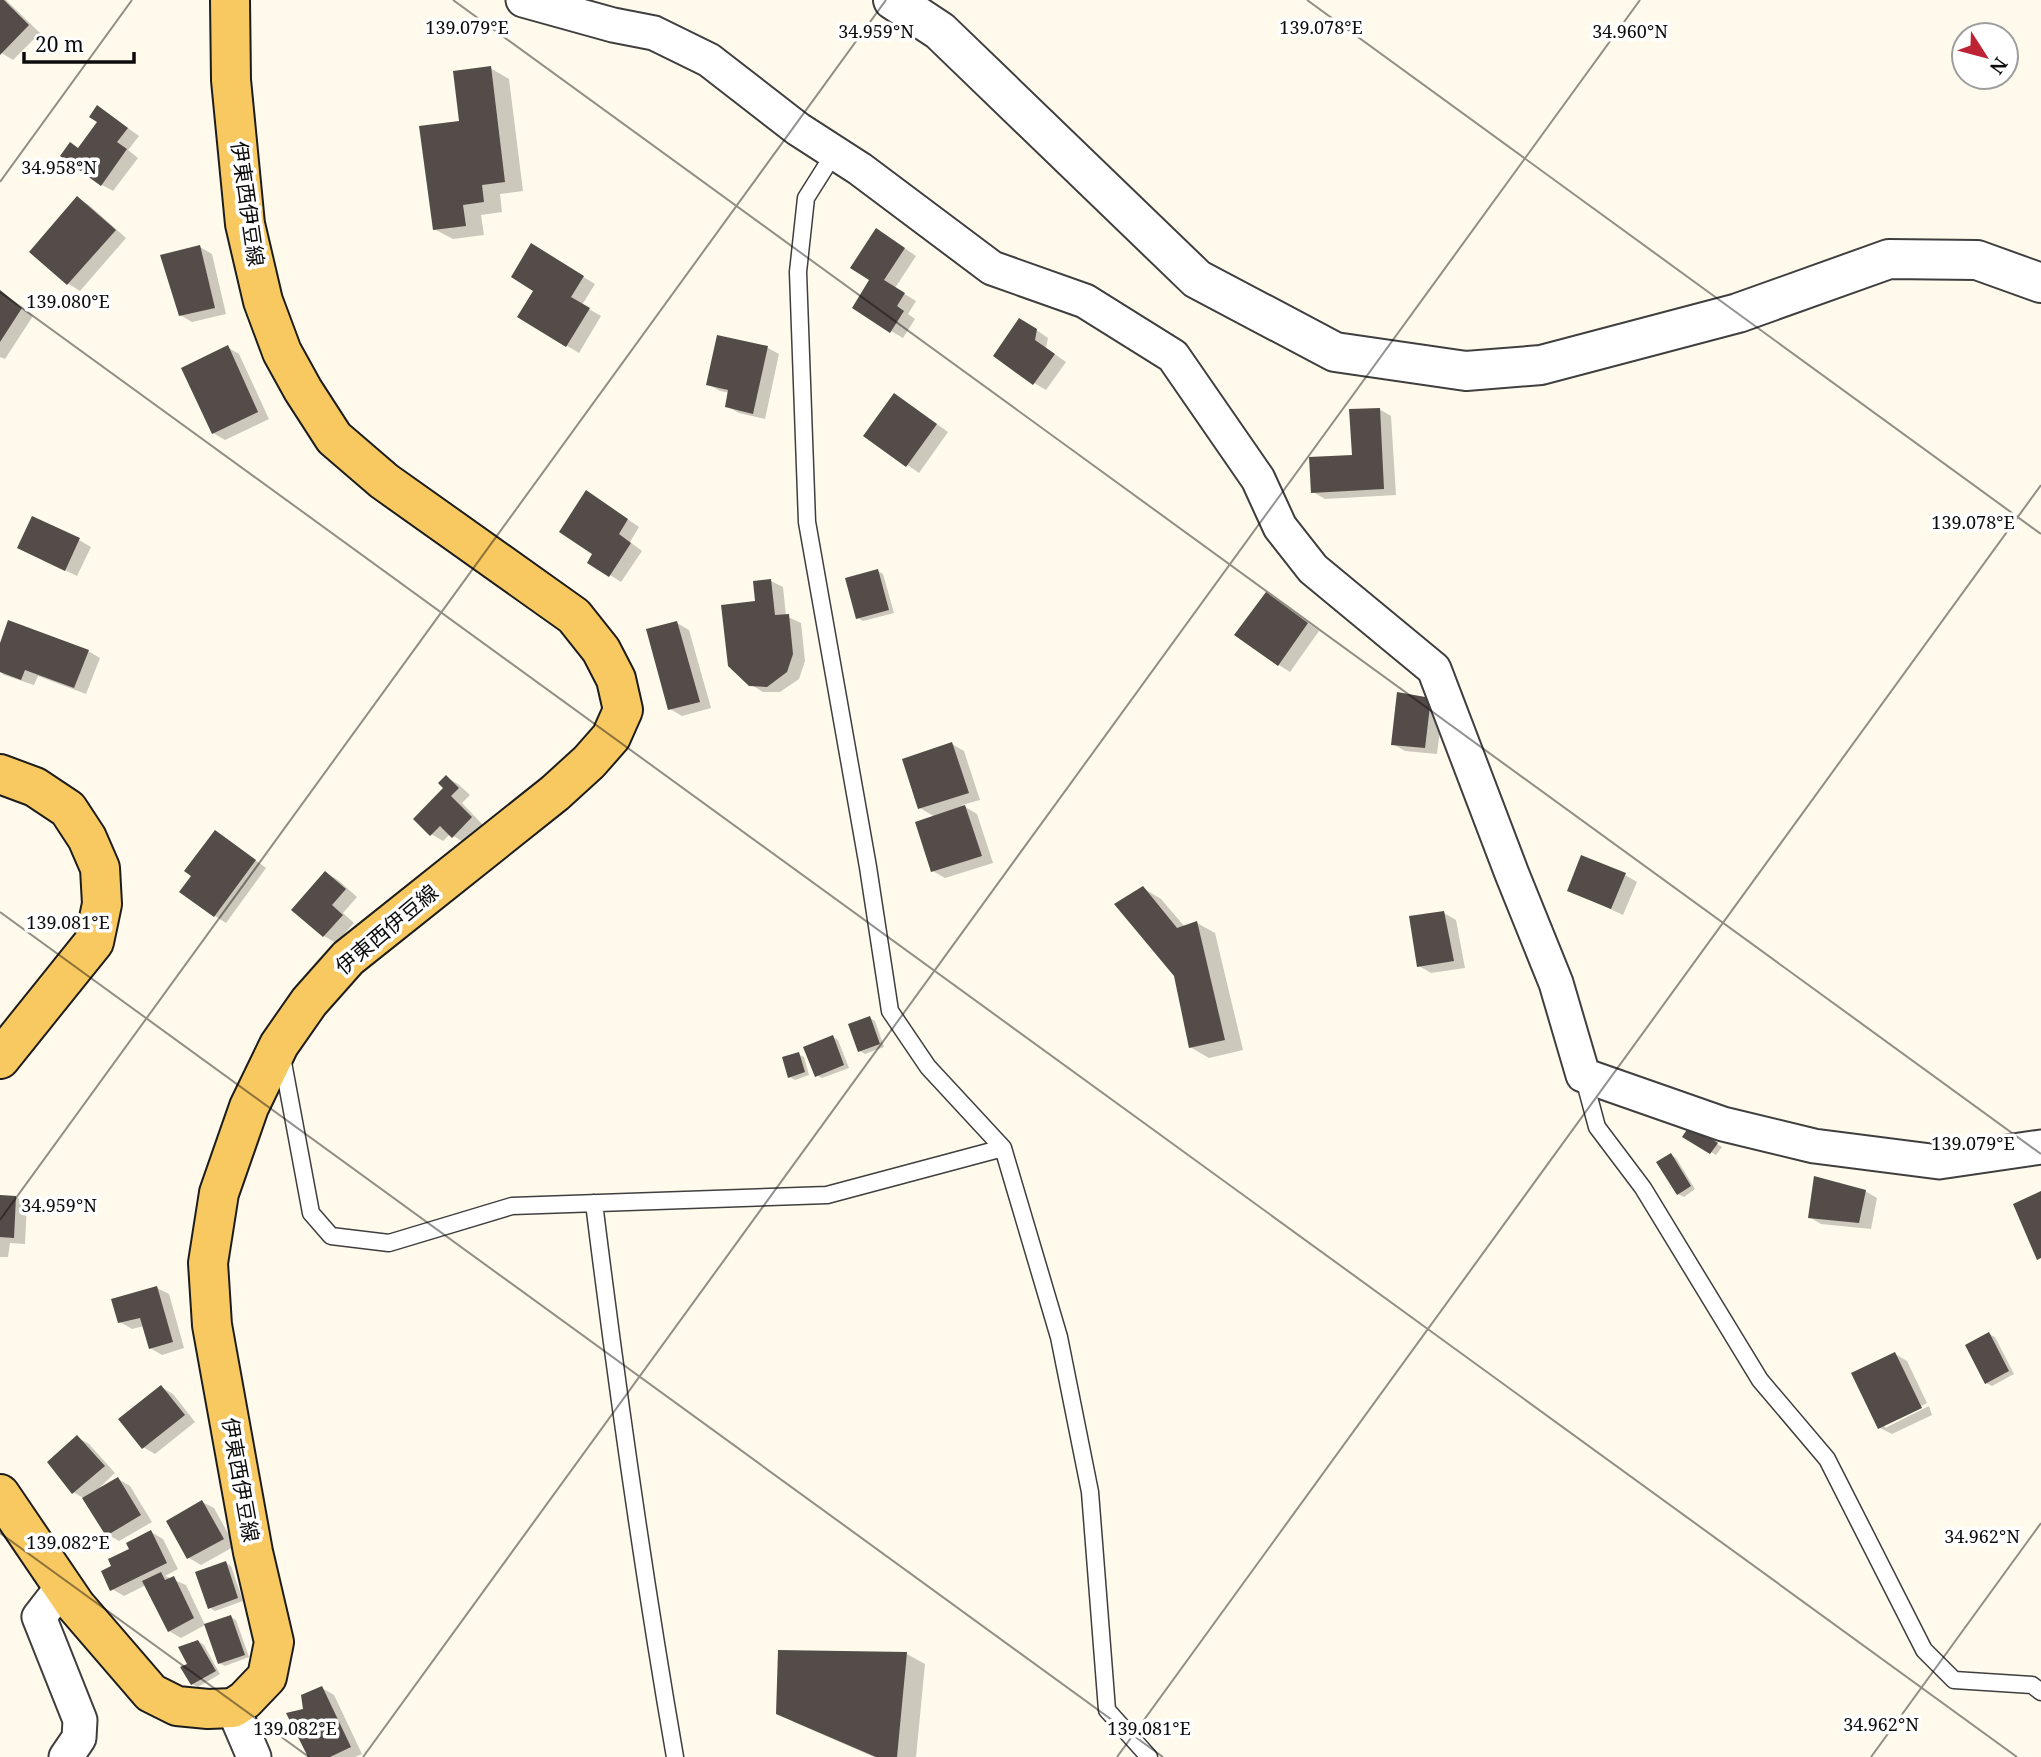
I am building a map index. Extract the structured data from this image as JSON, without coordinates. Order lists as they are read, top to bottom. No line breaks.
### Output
{"streets":{"main road":["伊東西伊豆線"]},"scale_bar":"20 m","north":"bottom right","coordinates":["139.079°E","139.078°E","34.959°N","34.960°N","34.958°N","139.080°E","139.081°E","34.962°N","139.082°E"]}
